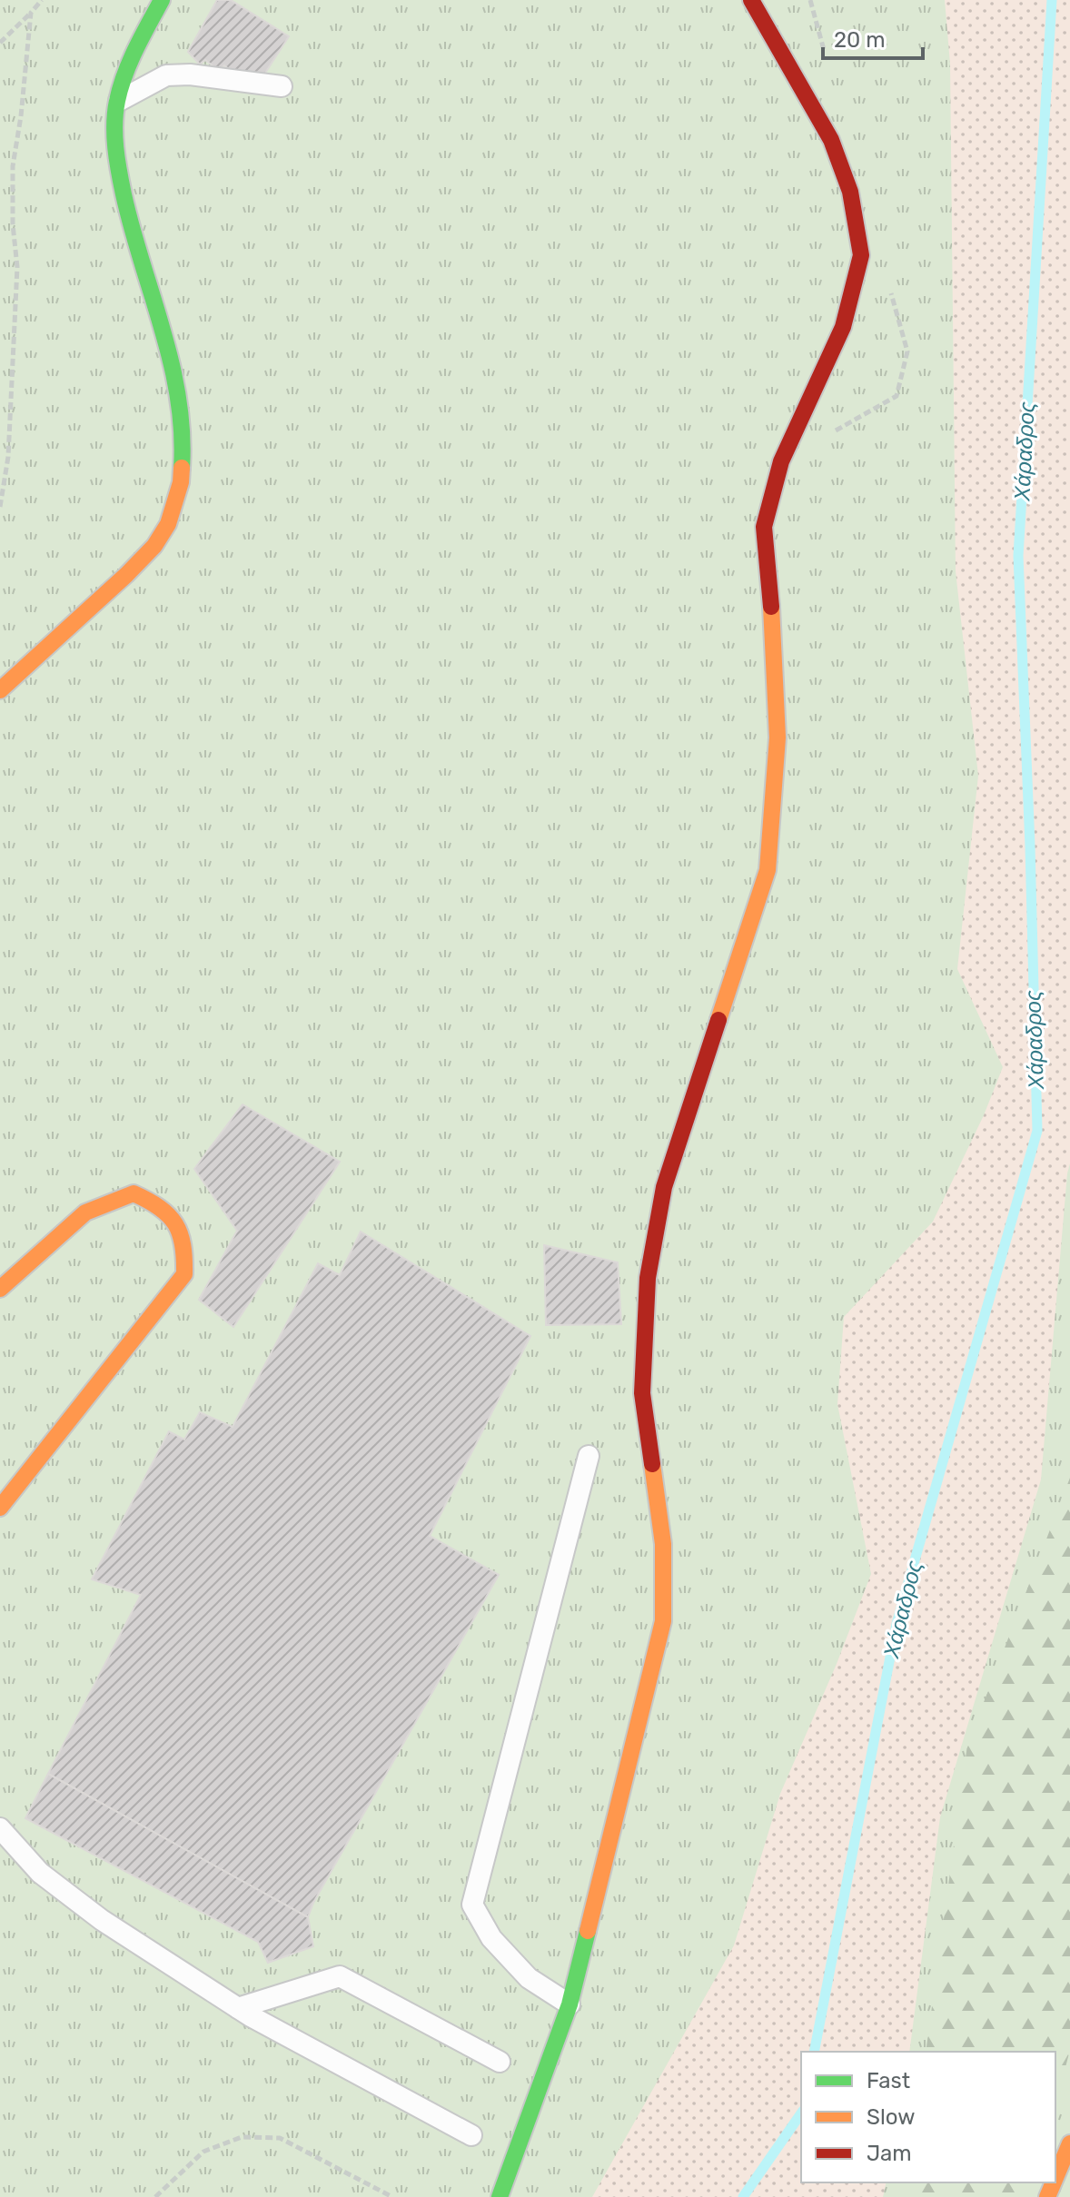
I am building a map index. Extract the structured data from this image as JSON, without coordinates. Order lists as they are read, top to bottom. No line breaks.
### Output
{"water":["Χάραδρος"],"legend":["Fast","Slow","Jam"],"scale_bar":"20 m"}
